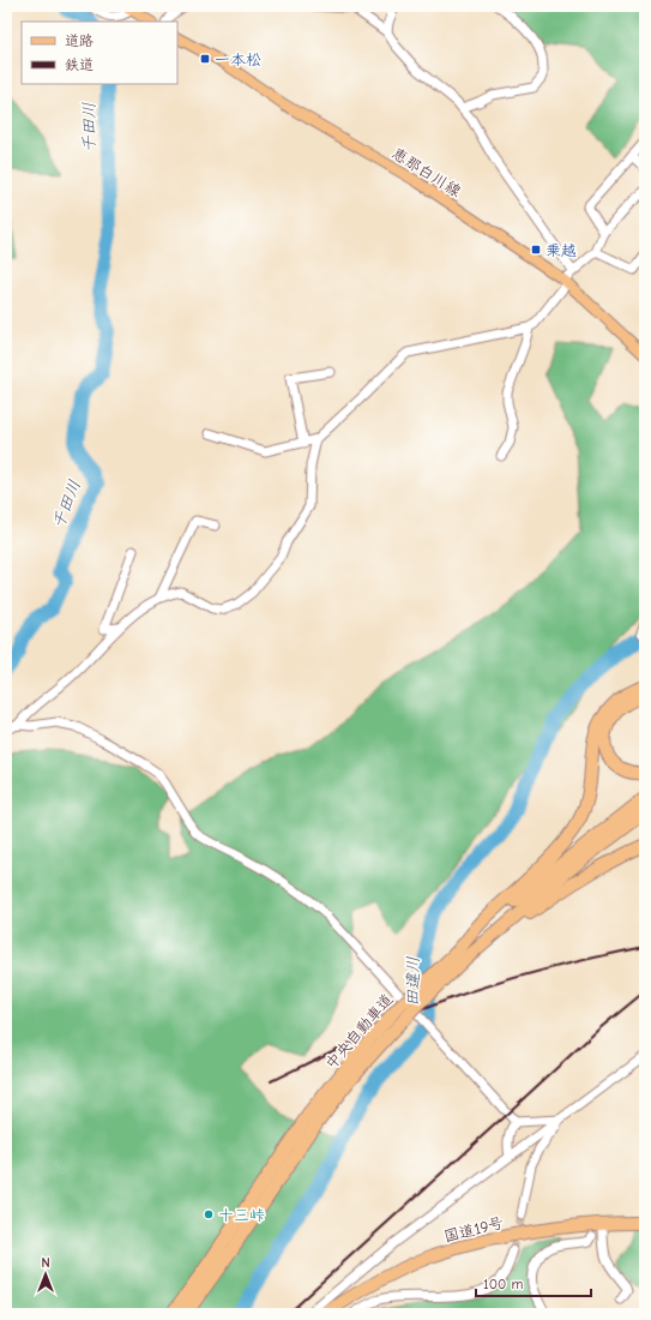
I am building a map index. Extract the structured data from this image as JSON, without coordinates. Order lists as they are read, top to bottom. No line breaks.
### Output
{"streets":{"highway":["中央自動車道","国道19号"],"main road":["恵那白川線"]},"water":["千田川","田違川"],"places":{"transit":["一本松","乗越"],"other":["十三峠"]},"legend":["道路","鉄道"],"scale_bar":"100 m","north":"top"}
